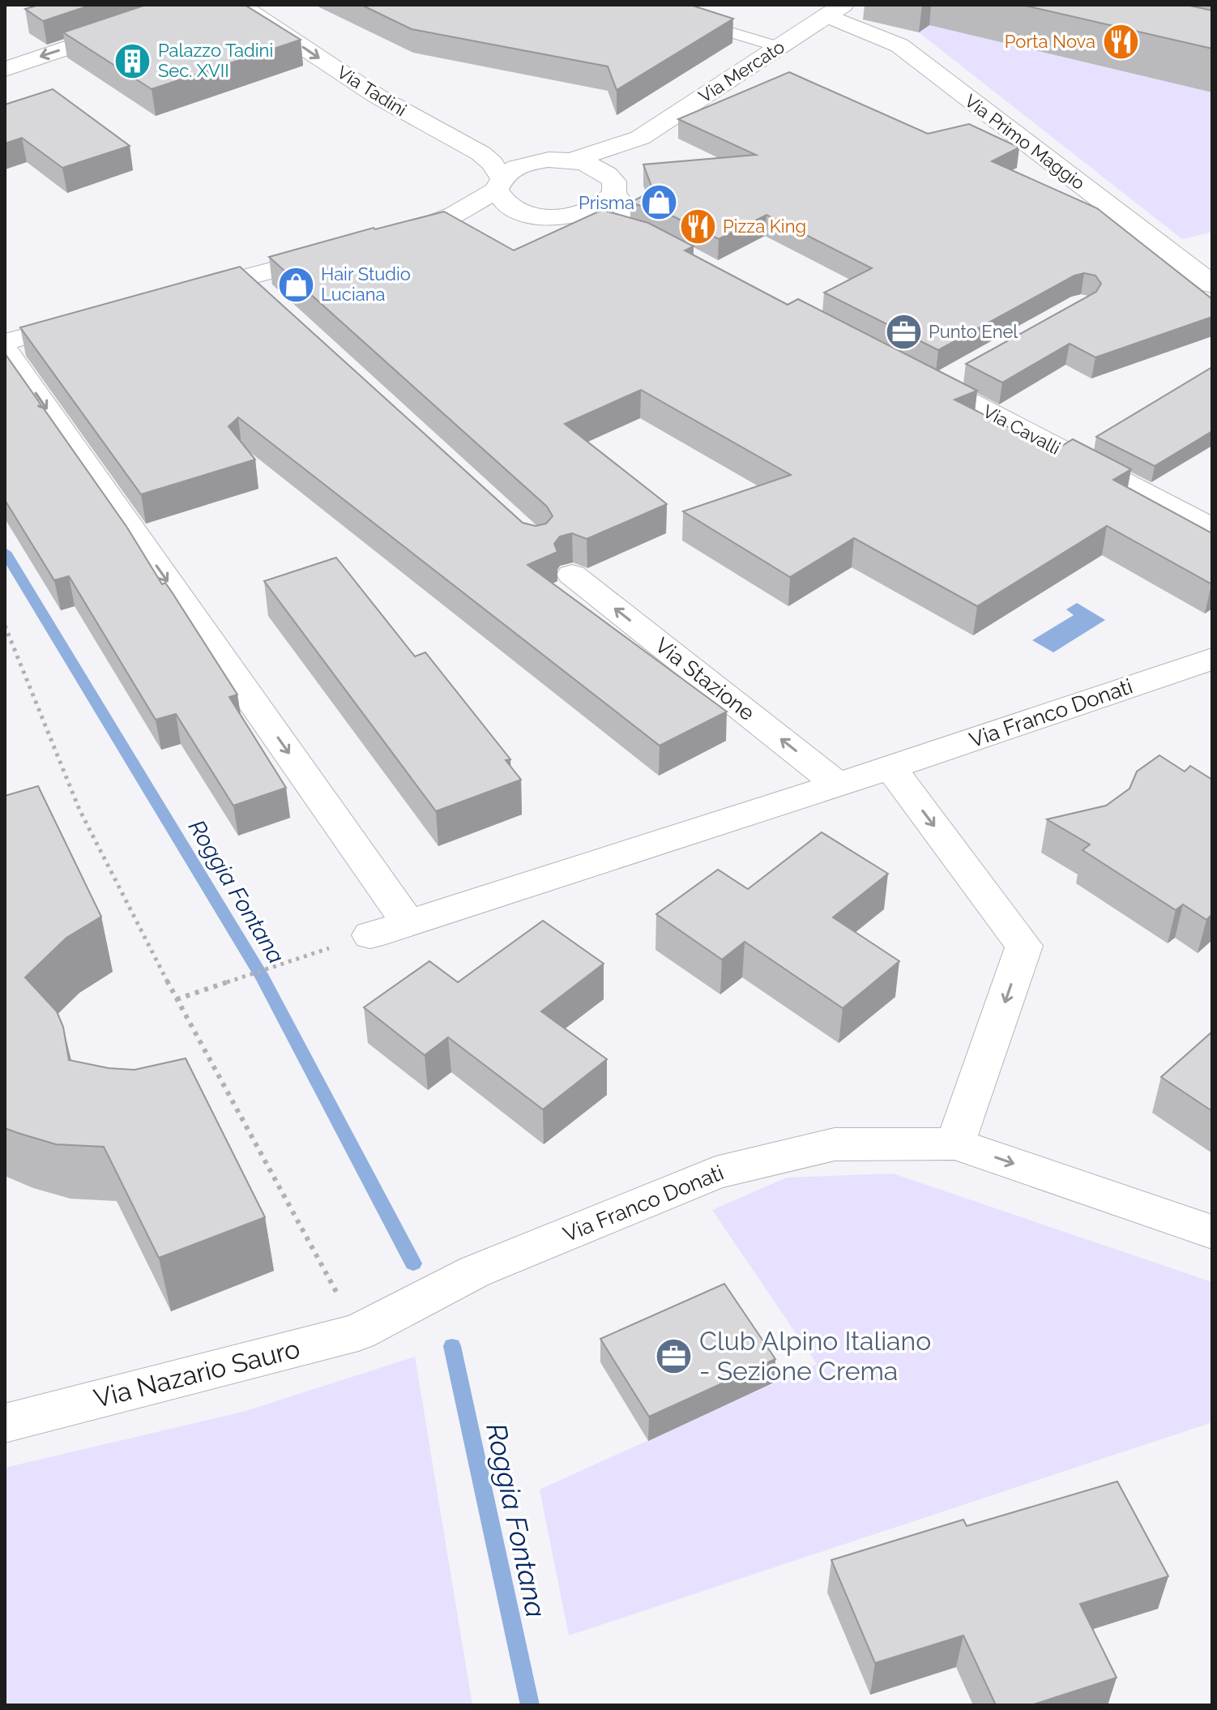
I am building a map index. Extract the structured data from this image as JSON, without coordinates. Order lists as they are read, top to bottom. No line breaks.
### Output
{"streets":{"street":["Via Mercato","Via Tadini","Via Primo Maggio","Via Cavalli","Via Stazione","Via Franco Donati","Via Nazario Sauro"]},"crossings":[["Via Mercato","Via Primo Maggio"],["Via Stazione","Via Franco Donati"],["Via Franco Donati","Via Nazario Sauro"]],"one_way":["Via Tadini","Via Stazione"],"water":["Roggia Fontana"],"places":{"restaurant":["Porta Nova","Pizza King"],"building":["Palazzo Tadini Sec. XVII"],"shop":["Prisma","Hair Studio Luciana"],"office":["Punto Enel","Club Alpino Italiano - Sezione Crema"]}}
